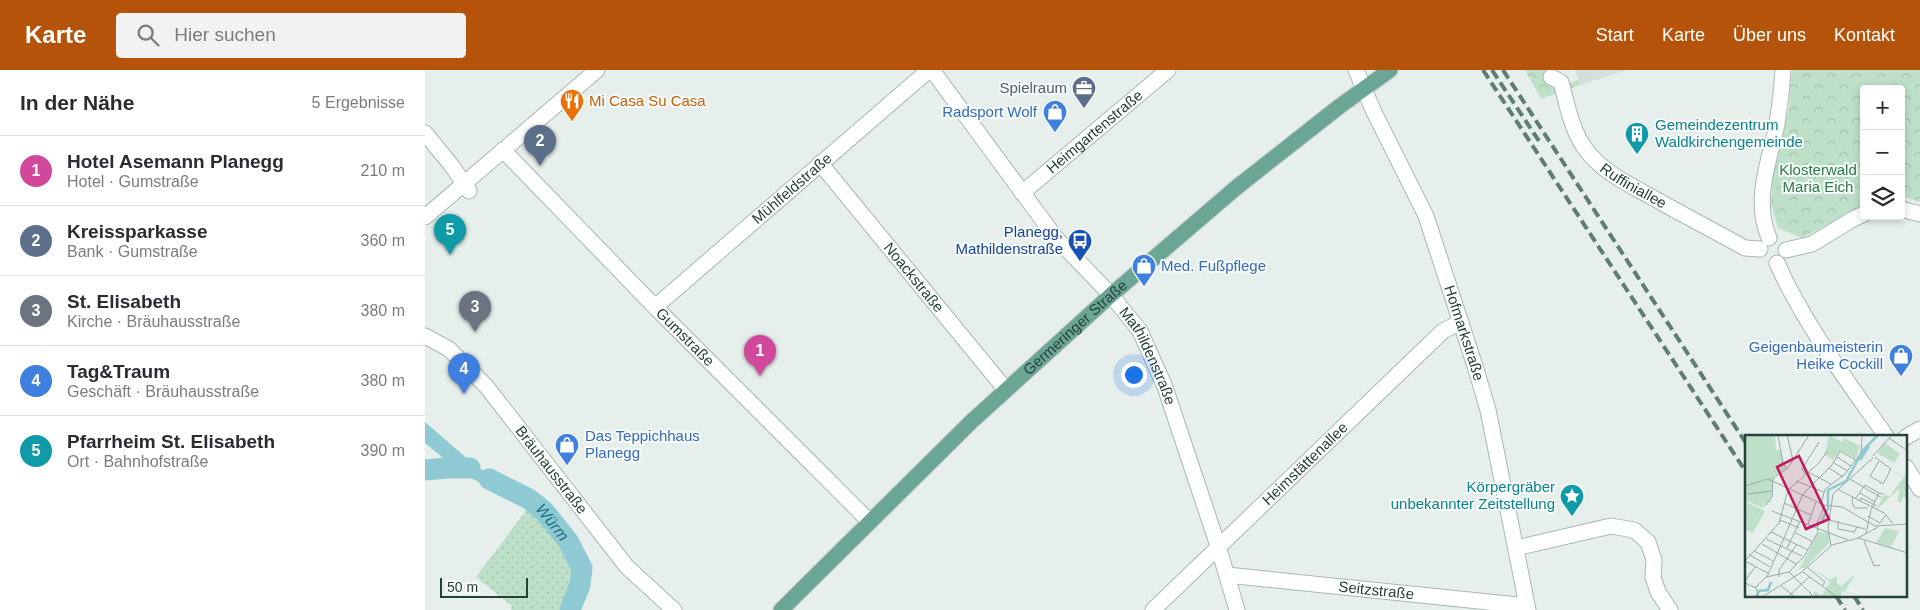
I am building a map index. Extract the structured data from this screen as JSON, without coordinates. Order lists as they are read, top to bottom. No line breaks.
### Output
{"streets":{"main road":["Germeringer Straße"],"street":["Heimgartenstraße","Ruffiniallee","Mühlfeldstraße","Noackstraße","Hofmarkstraße","Gumstraße","Mathildenstraße","Heimstättenallee","Bräuhausstraße","Seitzstraße"]},"crossings":[["Heimgartenstraße","Mathildenstraße"],["Mühlfeldstraße","Noackstraße"],["Mühlfeldstraße","Gumstraße"],["Mühlfeldstraße","Mathildenstraße"],["Noackstraße","Germeringer Straße"],["Germeringer Straße","Hofmarkstraße"],["Germeringer Straße","Gumstraße"],["Germeringer Straße","Mathildenstraße"],["Hofmarkstraße","Heimstättenallee"],["Hofmarkstraße","Seitzstraße"],["Mathildenstraße","Heimstättenallee"],["Mathildenstraße","Seitzstraße"]],"water":["Würm"],"parks":["Klosterwald Maria Eich"],"places":{"office":["Spielraum"],"restaurant":["Mi Casa Su Casa"],"shop":["Radsport Wolf","Med. Fußpflege","Geigenbaumeisterin Heike Cockill","Das Teppichhaus Planegg"],"building":["Gemeindezentrum Waldkirchengemeinde"],"bus stop":["Planegg, Mathildenstraße"],"place":["Körpergräber unbekannter Zeitstellung"]},"scale_bar":"50 m","page":{"header":"Karte","search":"Hier suchen","nav":["Start","Karte","Über uns","Kontakt"],"heading":["In der Nähe","5 Ergebnisse"],"map_buttons":["+","−"],"pins":["2","5","3","1","4"],"list":[{"mark":"1","name":"Hotel Asemann Planegg","note":"Hotel · Gumstraße","value":"210 m"},{"mark":"2","name":"Kreissparkasse","note":"Bank · Gumstraße","value":"360 m"},{"mark":"3","name":"St. Elisabeth","note":"Kirche · Bräuhausstraße","value":"380 m"},{"mark":"4","name":"Tag&Traum","note":"Geschäft · Bräuhausstraße","value":"380 m"},{"mark":"5","name":"Pfarrheim St. Elisabeth","note":"Ort · Bahnhofstraße","value":"390 m"}],"scale":"50 m"}}
